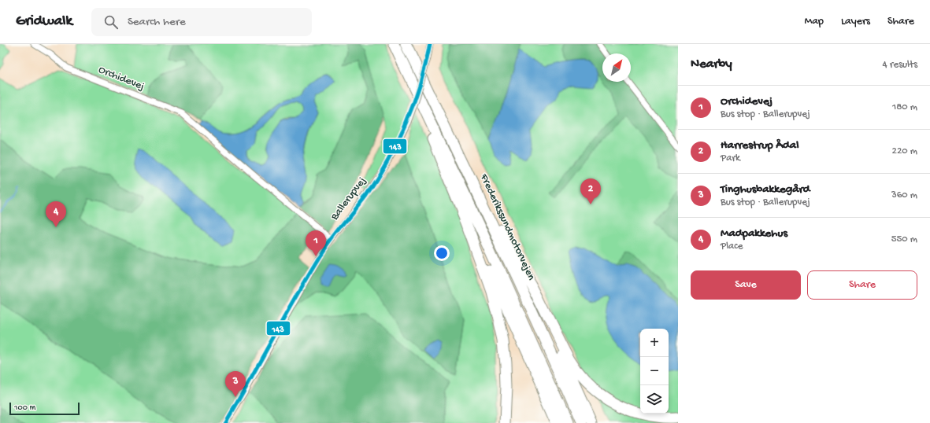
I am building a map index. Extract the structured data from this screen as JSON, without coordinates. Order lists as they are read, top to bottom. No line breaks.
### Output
{"streets":{"highway":["Frederikssundmotorvejen"],"street":["Orchidevej","Ballerupvej"]},"crossings":[["Orchidevej","Ballerupvej"]],"lines":["transit line 143"],"scale_bar":"100 m","north":"top right","page":{"header":"Gridwalk","search":"Search here","nav":["Map","Layers","Share"],"heading":["Nearby","4 results"],"list":[{"mark":"1","name":"Orchidevej","note":"Bus stop · Ballerupvej","value":"180 m"},{"mark":"2","name":"Harrestrup Ådal","note":"Park","value":"220 m"},{"mark":"3","name":"Tinghusbakkegård","note":"Bus stop · Ballerupvej","value":"360 m"},{"mark":"4","name":"Madpakkehus","note":"Place","value":"550 m"}],"pins":["2","4","1","3"],"buttons":["Save","Share"],"map_buttons":["+","−"],"scale":"100 m"}}
